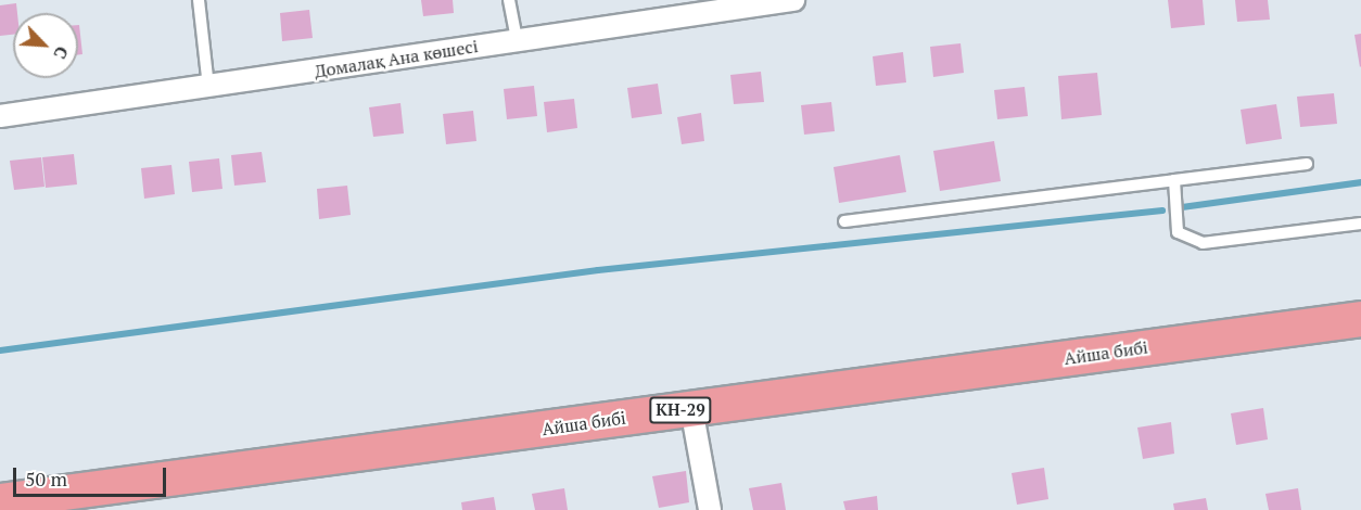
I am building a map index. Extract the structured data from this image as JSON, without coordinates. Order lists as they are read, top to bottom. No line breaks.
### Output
{"streets":{"main road":["Айша бибі","КН-29"],"street":["Домалақ Ана көшесі"]},"scale_bar":"50 m","north":"bottom right"}
